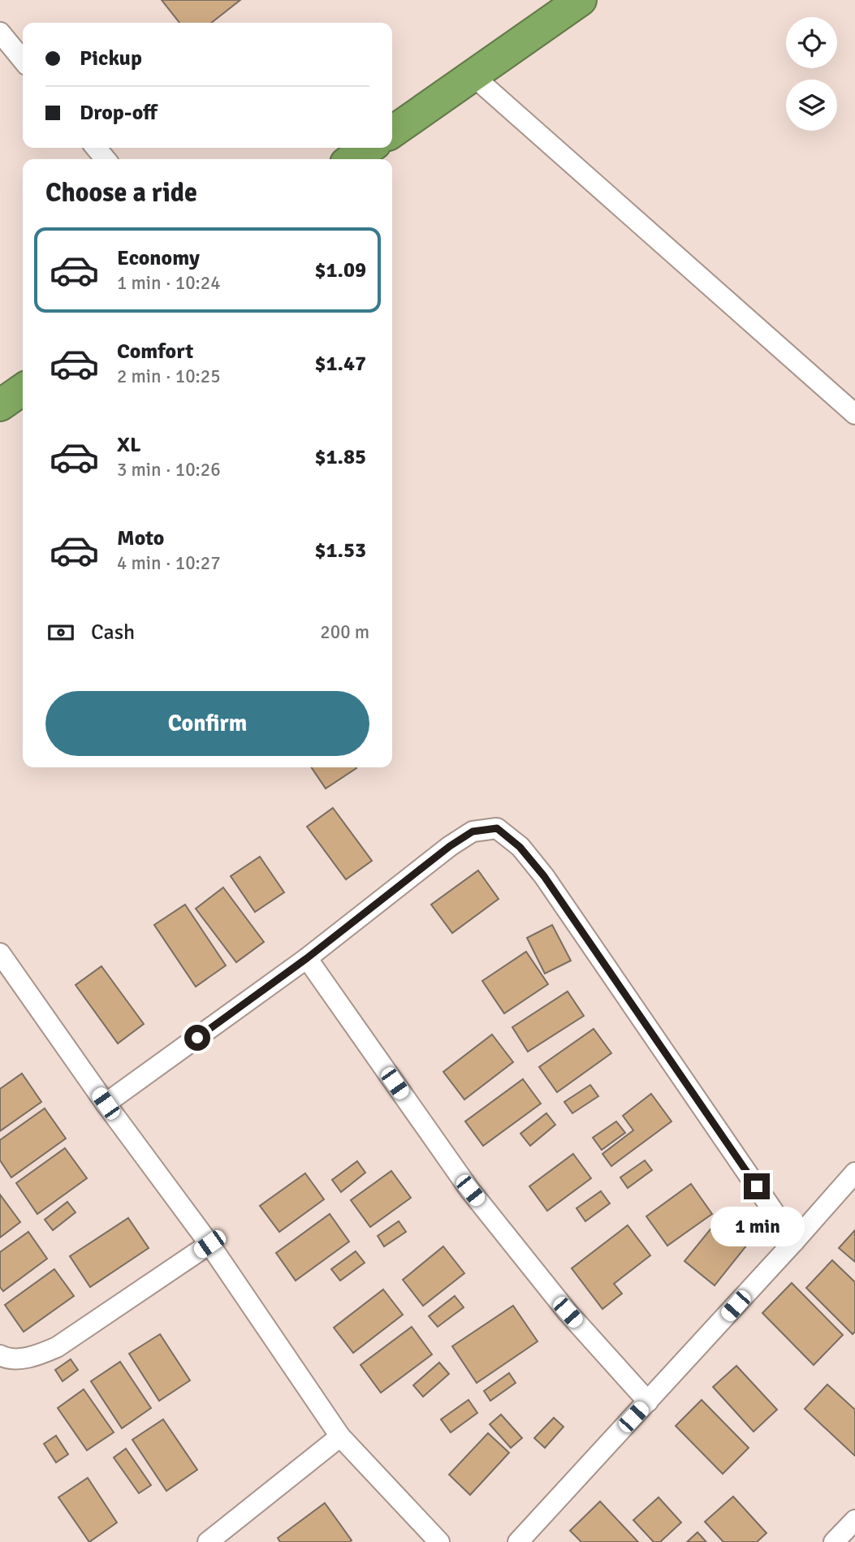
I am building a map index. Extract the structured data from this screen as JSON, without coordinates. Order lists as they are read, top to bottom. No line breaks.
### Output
{"page":{"banner":["Pickup","Drop-off"],"heading":"Choose a ride","list":[{"name":"Economy","note":"1 min · 10:24","value":"$1.09"},{"name":"Comfort","note":"2 min · 10:25","value":"$1.47"},{"name":"XL","note":"3 min · 10:26","value":"$1.85"},{"name":"Moto","note":"4 min · 10:27","value":"$1.53"}],"pay":["Cash","200 m"],"buttons":"Confirm","bubble":"1 min"}}
